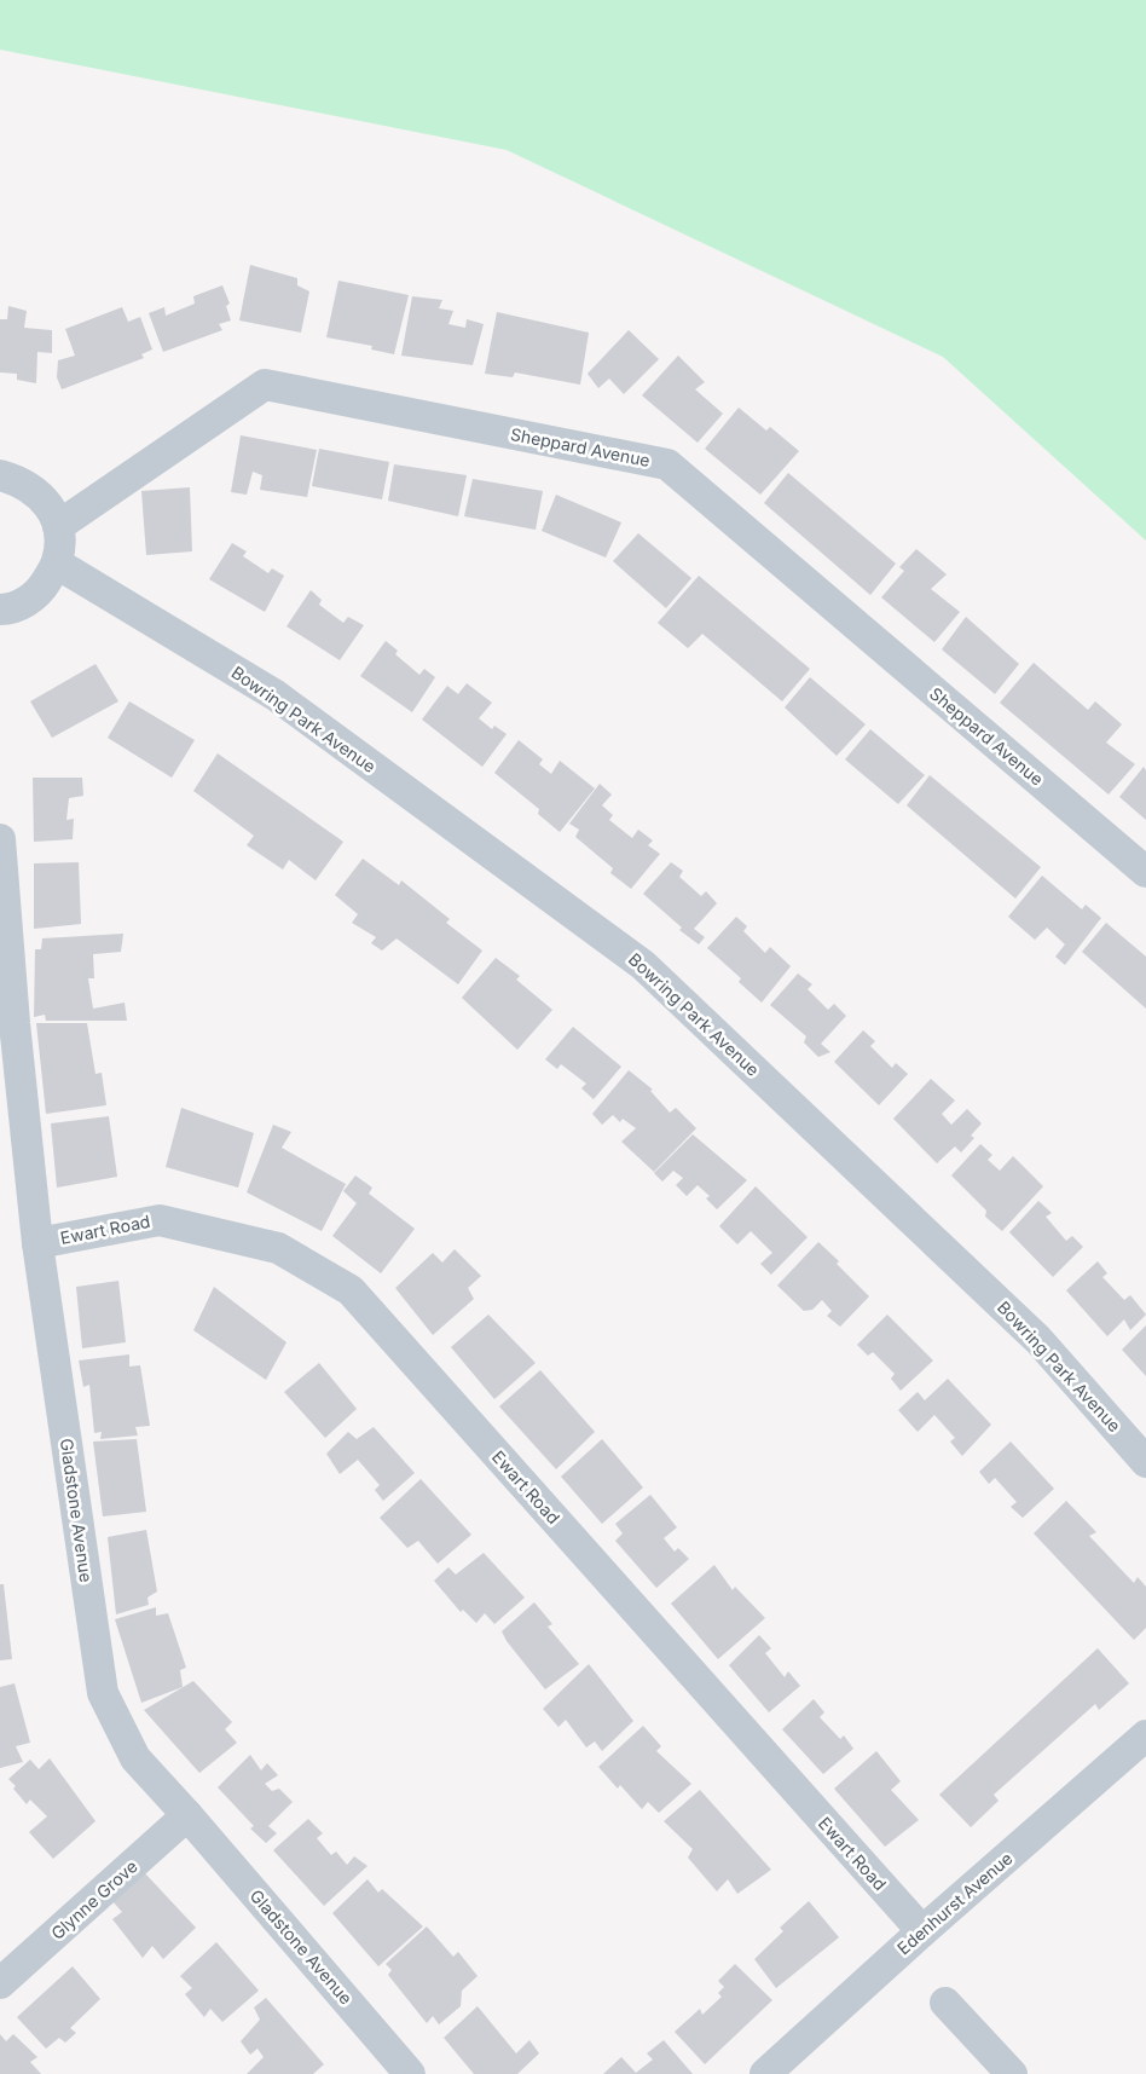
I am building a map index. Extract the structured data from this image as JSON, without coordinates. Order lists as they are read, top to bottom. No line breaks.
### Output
{"streets":{"street":["Sheppard Avenue","Bowring Park Avenue","Ewart Road","Gladstone Avenue","Glynne Grove","Edenhurst Avenue"]},"crossings":[["Ewart Road","Gladstone Avenue"],["Ewart Road","Edenhurst Avenue"],["Gladstone Avenue","Glynne Grove"]]}
